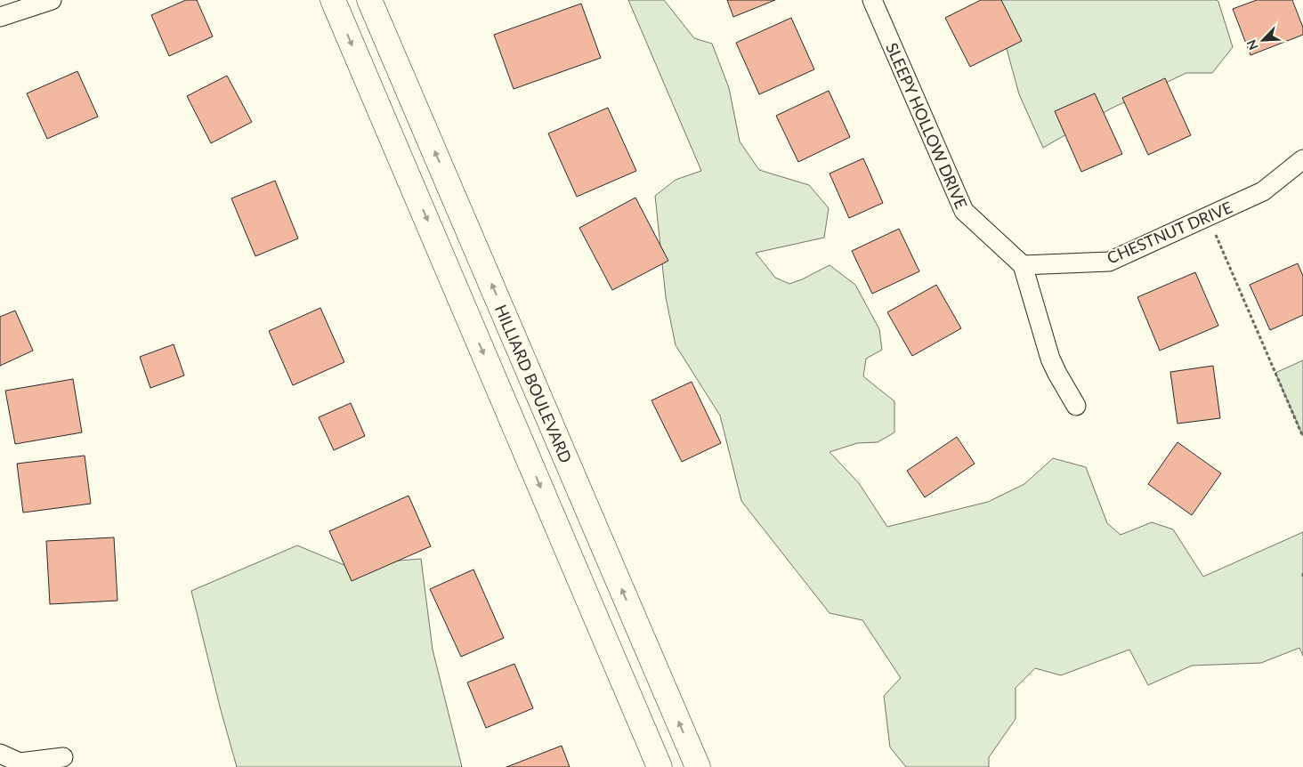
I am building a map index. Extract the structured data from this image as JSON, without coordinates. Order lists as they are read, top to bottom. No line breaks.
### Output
{"streets":{"main road":["HILLIARD BOULEVARD"],"street":["SLEEPY HOLLOW DRIVE","CHESTNUT DRIVE"]},"crossings":[["SLEEPY HOLLOW DRIVE","CHESTNUT DRIVE"]],"north":"bottom left"}
